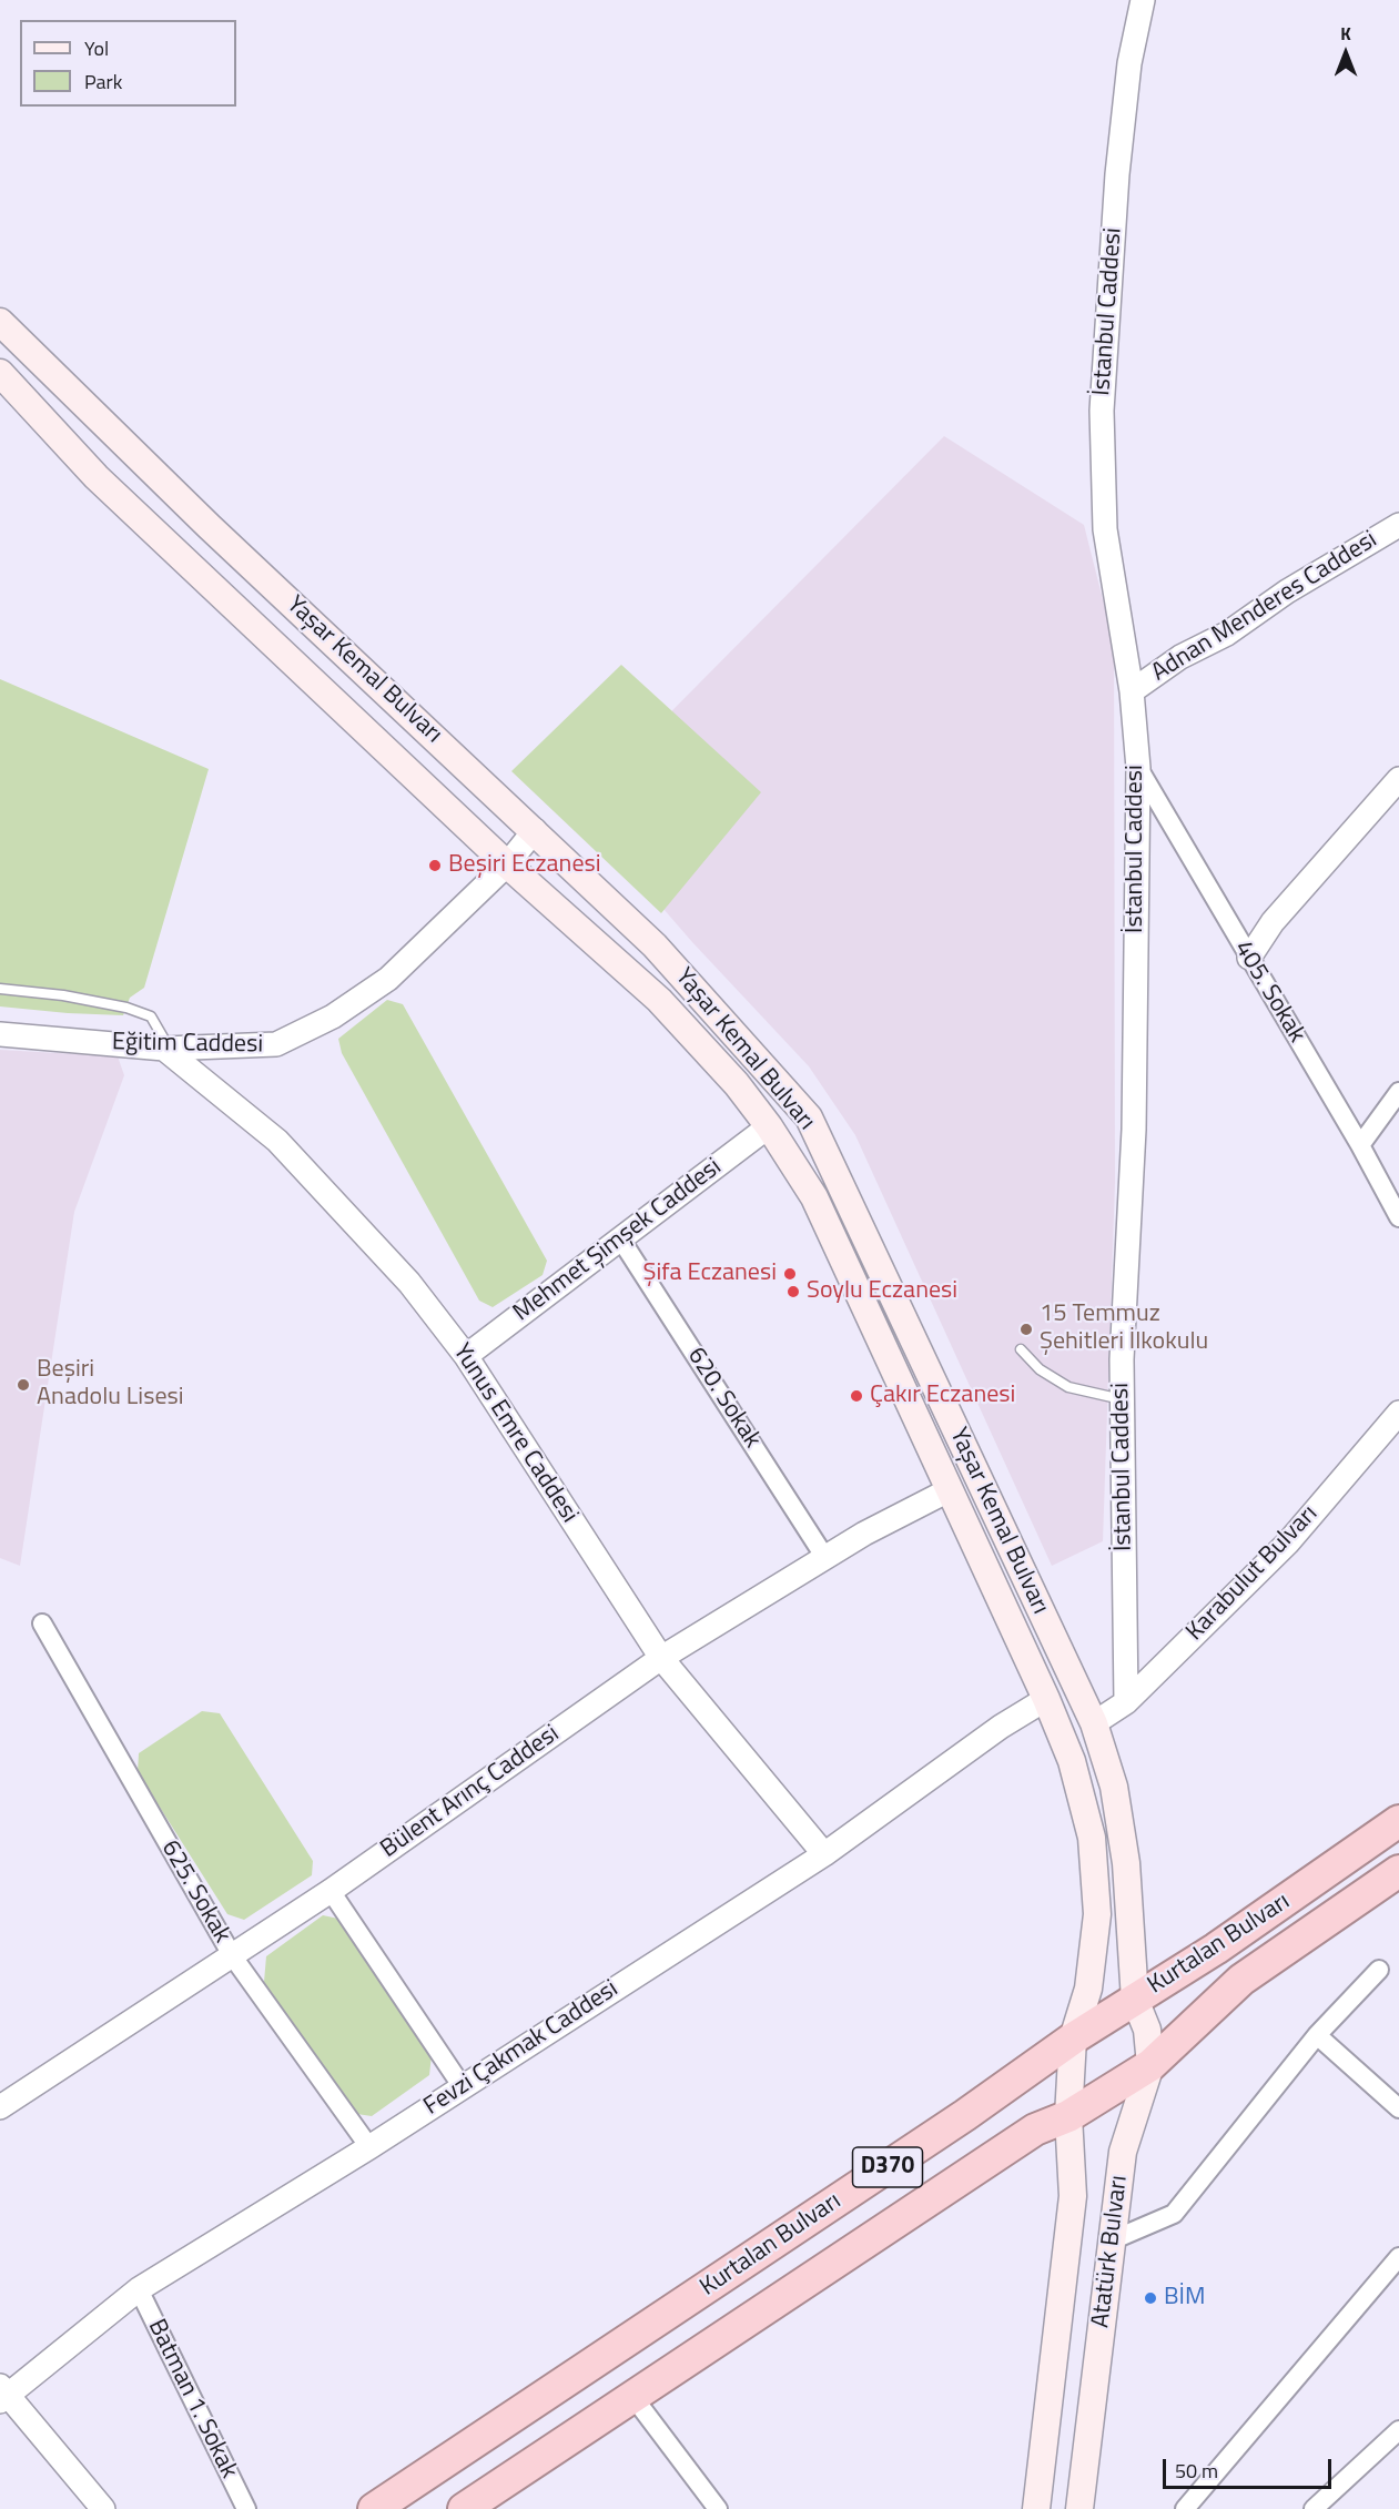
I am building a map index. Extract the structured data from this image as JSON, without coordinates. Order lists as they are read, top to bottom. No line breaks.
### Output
{"streets":{"highway":["Kurtalan Bulvarı","D370"],"main road":["Yaşar Kemal Bulvarı","Atatürk Bulvarı"],"street":["İstanbul Caddesi","Adnan Menderes Caddesi","405. Sokak","Eğitim Caddesi","Mehmet Şimşek Caddesi","620. Sokak","Yunus Emre Caddesi","Karabulut Bulvarı","Bülent Arınç Caddesi","625. Sokak","Fevzi Çakmak Caddesi","Batman 1. Sokak"]},"crossings":[["İstanbul Caddesi","Adnan Menderes Caddesi"],["İstanbul Caddesi","405. Sokak"],["İstanbul Caddesi","Karabulut Bulvarı"],["Yaşar Kemal Bulvarı","Eğitim Caddesi"],["Yaşar Kemal Bulvarı","Mehmet Şimşek Caddesi"],["Yaşar Kemal Bulvarı","Karabulut Bulvarı"],["Yaşar Kemal Bulvarı","Bülent Arınç Caddesi"],["Yaşar Kemal Bulvarı","Kurtalan Bulvarı"],["Yaşar Kemal Bulvarı","Fevzi Çakmak Caddesi"],["Yaşar Kemal Bulvarı","Atatürk Bulvarı"],["Eğitim Caddesi","Yunus Emre Caddesi"],["Mehmet Şimşek Caddesi","620. Sokak"],["Mehmet Şimşek Caddesi","Yunus Emre Caddesi"],["620. Sokak","Bülent Arınç Caddesi"],["Yunus Emre Caddesi","Bülent Arınç Caddesi"],["Yunus Emre Caddesi","Fevzi Çakmak Caddesi"],["Bülent Arınç Caddesi","625. Sokak"],["625. Sokak","Fevzi Çakmak Caddesi"],["Kurtalan Bulvarı","Atatürk Bulvarı"],["Fevzi Çakmak Caddesi","Batman 1. Sokak"]],"places":["Beşiri Eczanesi","Şifa Eczanesi","Soylu Eczanesi","15 Temmuz Şehitleri İlkokulu","Beşiri Anadolu Lisesi","Çakır Eczanesi","BİM"],"legend":["Yol","Park"],"scale_bar":"50 m","north":"top"}
